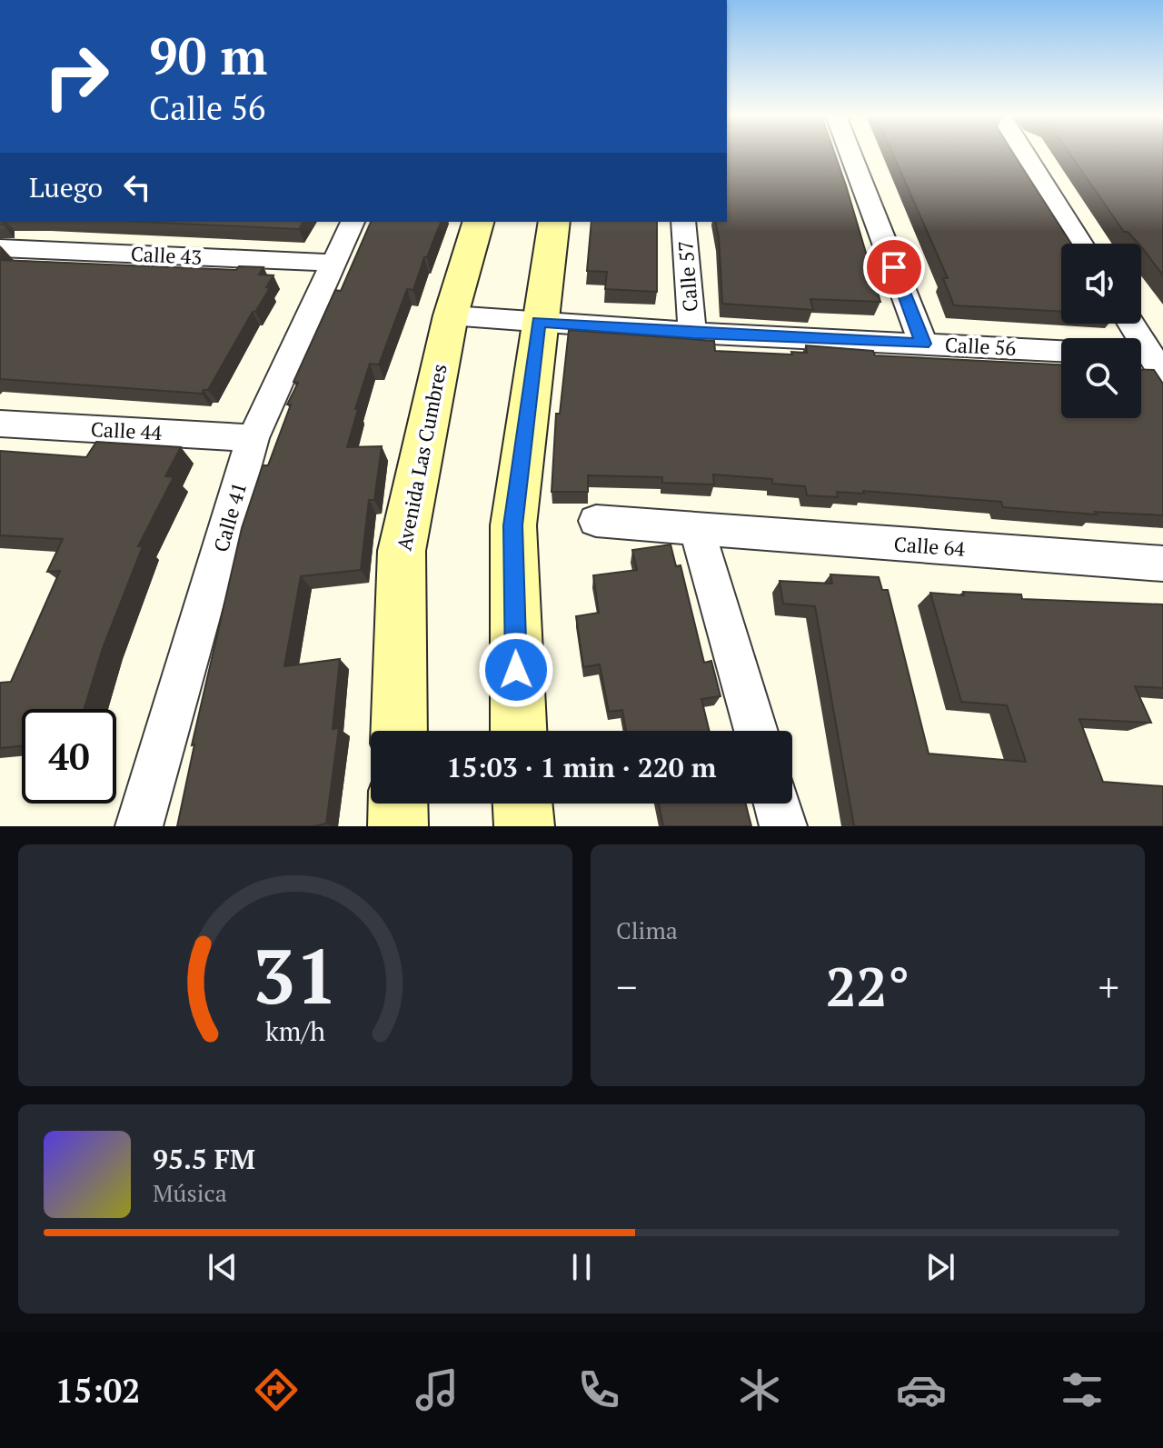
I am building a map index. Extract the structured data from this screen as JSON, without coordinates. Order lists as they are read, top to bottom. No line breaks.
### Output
{"streets":{"street":["Calle 43","Calle 57","Calle 56","Calle 44","Avenida Las Cumbres","Calle 41","Calle 64"]},"crossings":[["Calle 43","Calle 41"],["Calle 57","Calle 56"],["Calle 56","Avenida Las Cumbres"],["Calle 44","Calle 41"]],"page":{"turn":["90 m","Calle 56"],"then":"Luego","limit":"40","trip":"15:03 · 1 min · 220 m","tile":"Clima","heat":["−","22°","+"],"song":["95.5 FM","Música"],"tabs":"15:02","gauge":["31","km/h"]}}
